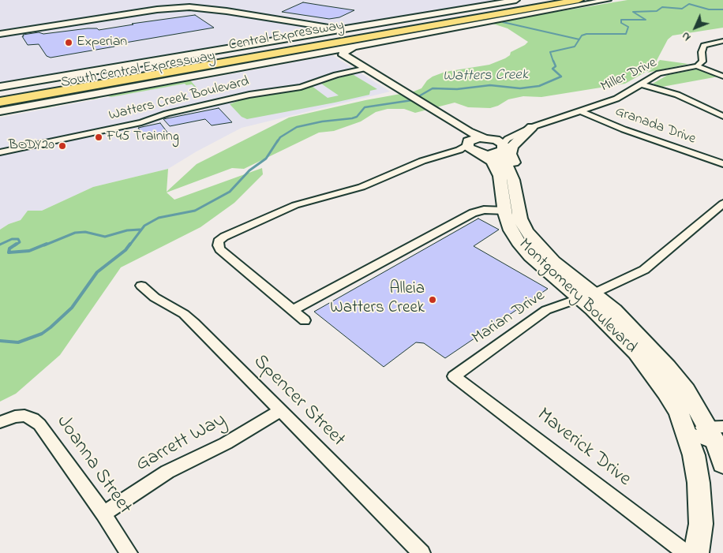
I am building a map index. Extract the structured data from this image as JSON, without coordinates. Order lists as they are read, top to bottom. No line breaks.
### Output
{"streets":{"highway":["Central Expressway"],"street":["South Central Expressway","Miller Drive","Watters Creek Boulevard","Granada Drive","Montgomery Boulevard","Marian Drive","Spencer Street","Garrett Way","Maverick Drive","Joanna Street"]},"crossings":[["Central Expressway","South Central Expressway"],["Miller Drive","Granada Drive"],["Miller Drive","Montgomery Boulevard"],["Montgomery Boulevard","Marian Drive"],["Marian Drive","Maverick Drive"],["Spencer Street","Garrett Way"],["Garrett Way","Joanna Street"]],"water":["Watters Creek"],"places":["Experian","F45 Training","BODY20","Alleia Watters Creek"],"north":"bottom left"}
